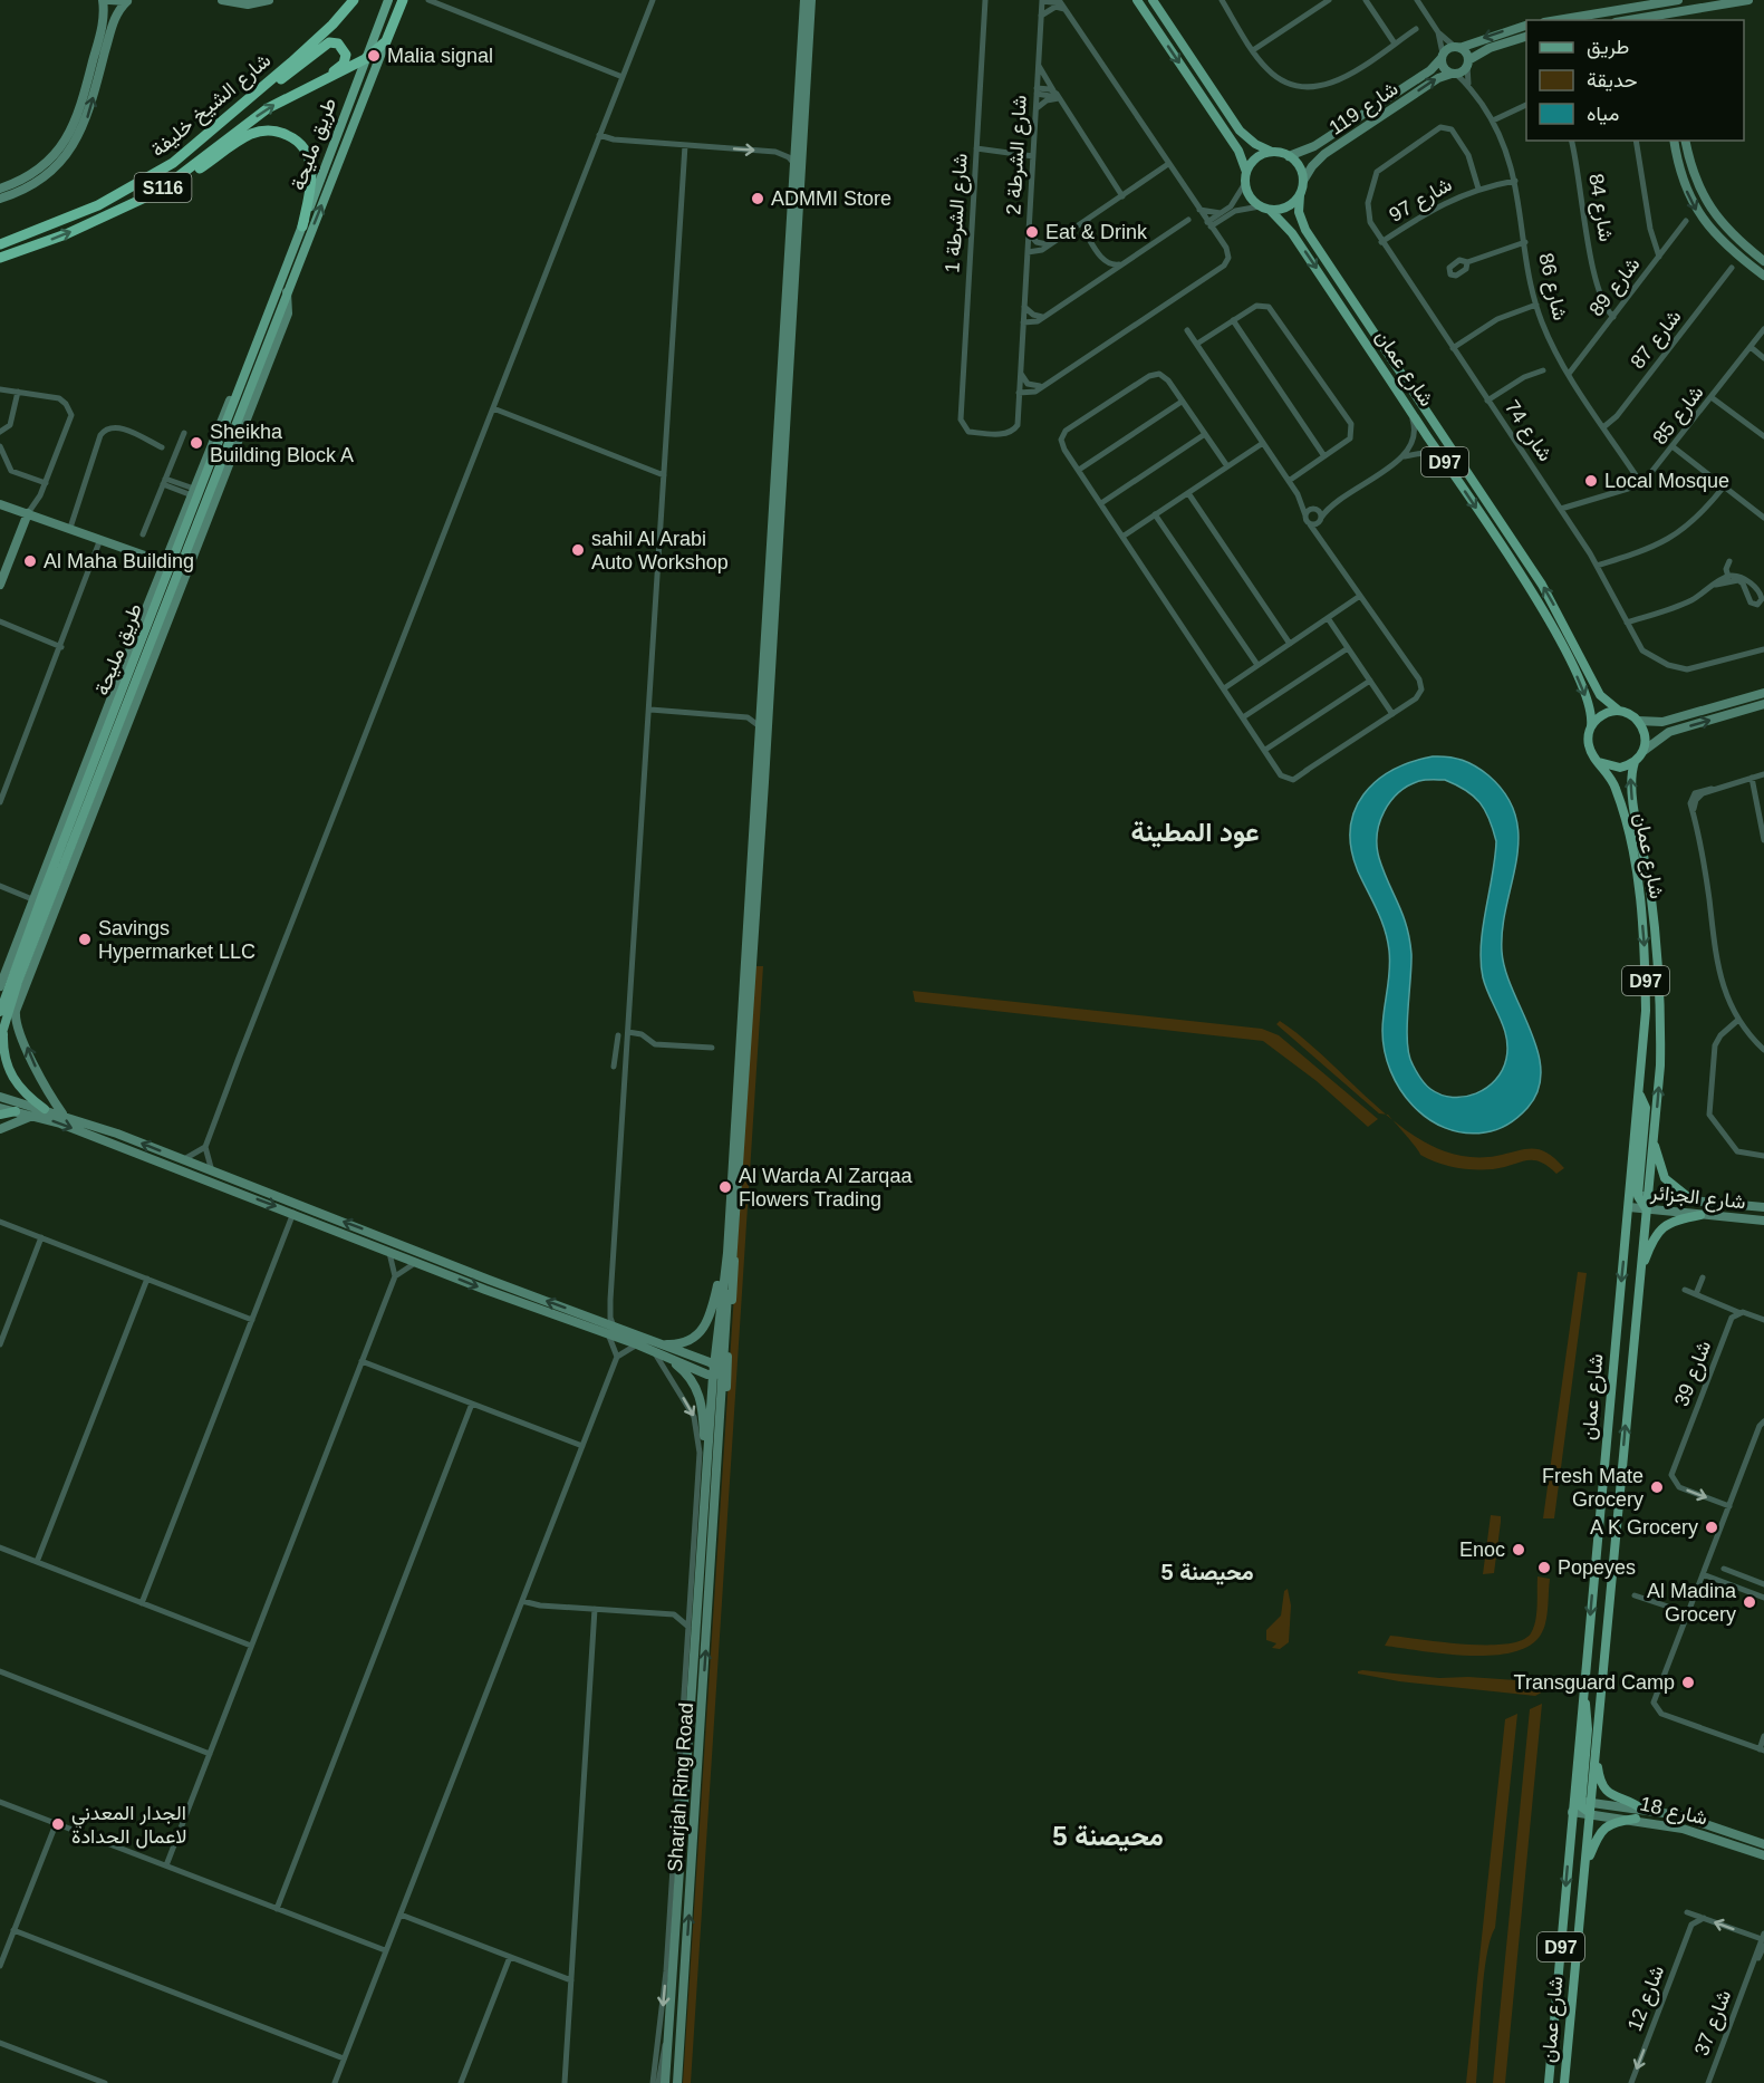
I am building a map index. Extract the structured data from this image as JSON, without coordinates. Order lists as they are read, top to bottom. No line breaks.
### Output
{"streets":{"highway":["شارع الشيخ خليفة","S116"],"main road":["طريق مليحة","شارع عمان","D97"],"street":["شارع 119","شارع الشرطة 2","شارع 97","شارع 84","شارع الشرطة 1","شارع 86","شارع 89","شارع 87","شارع 85","شارع 74","شارع الجزائر","شارع 39","Sharjah Ring Road","شارع 18","شارع 12","شارع 37"]},"crossings":[["شارع الشيخ خليفة","طريق مليحة"],["شارع 119","شارع 86"],["شارع 119","شارع عمان"],["شارع الشرطة 2","شارع الشرطة 1"],["شارع 97","شارع 86"],["شارع 97","شارع 74"],["شارع 84","شارع 89"],["شارع 86","شارع 89"],["شارع 86","شارع 87"],["شارع 86","شارع 85"],["شارع عمان","شارع الجزائر"],["شارع عمان","شارع 18"],["شارع 85","شارع 74"]],"one_way":["شارع 12"],"districts":["عود المطينة","محيصنة 5","محيصنة 5"],"places":["Malia signal","ADMMI Store","Eat & Drink","Sheikha Building Block A","Local Mosque","sahil Al Arabi Auto Workshop","Al Maha Building","Savings Hypermarket LLC","Al Warda Al Zarqaa Flowers Trading","Fresh Mate Grocery","A K Grocery","Enoc","Popeyes","Al Madina Grocery","Transguard Camp","الجدار المعدني لاعمال الحدادة"],"legend":["طريق","حديقة","مياه"]}
